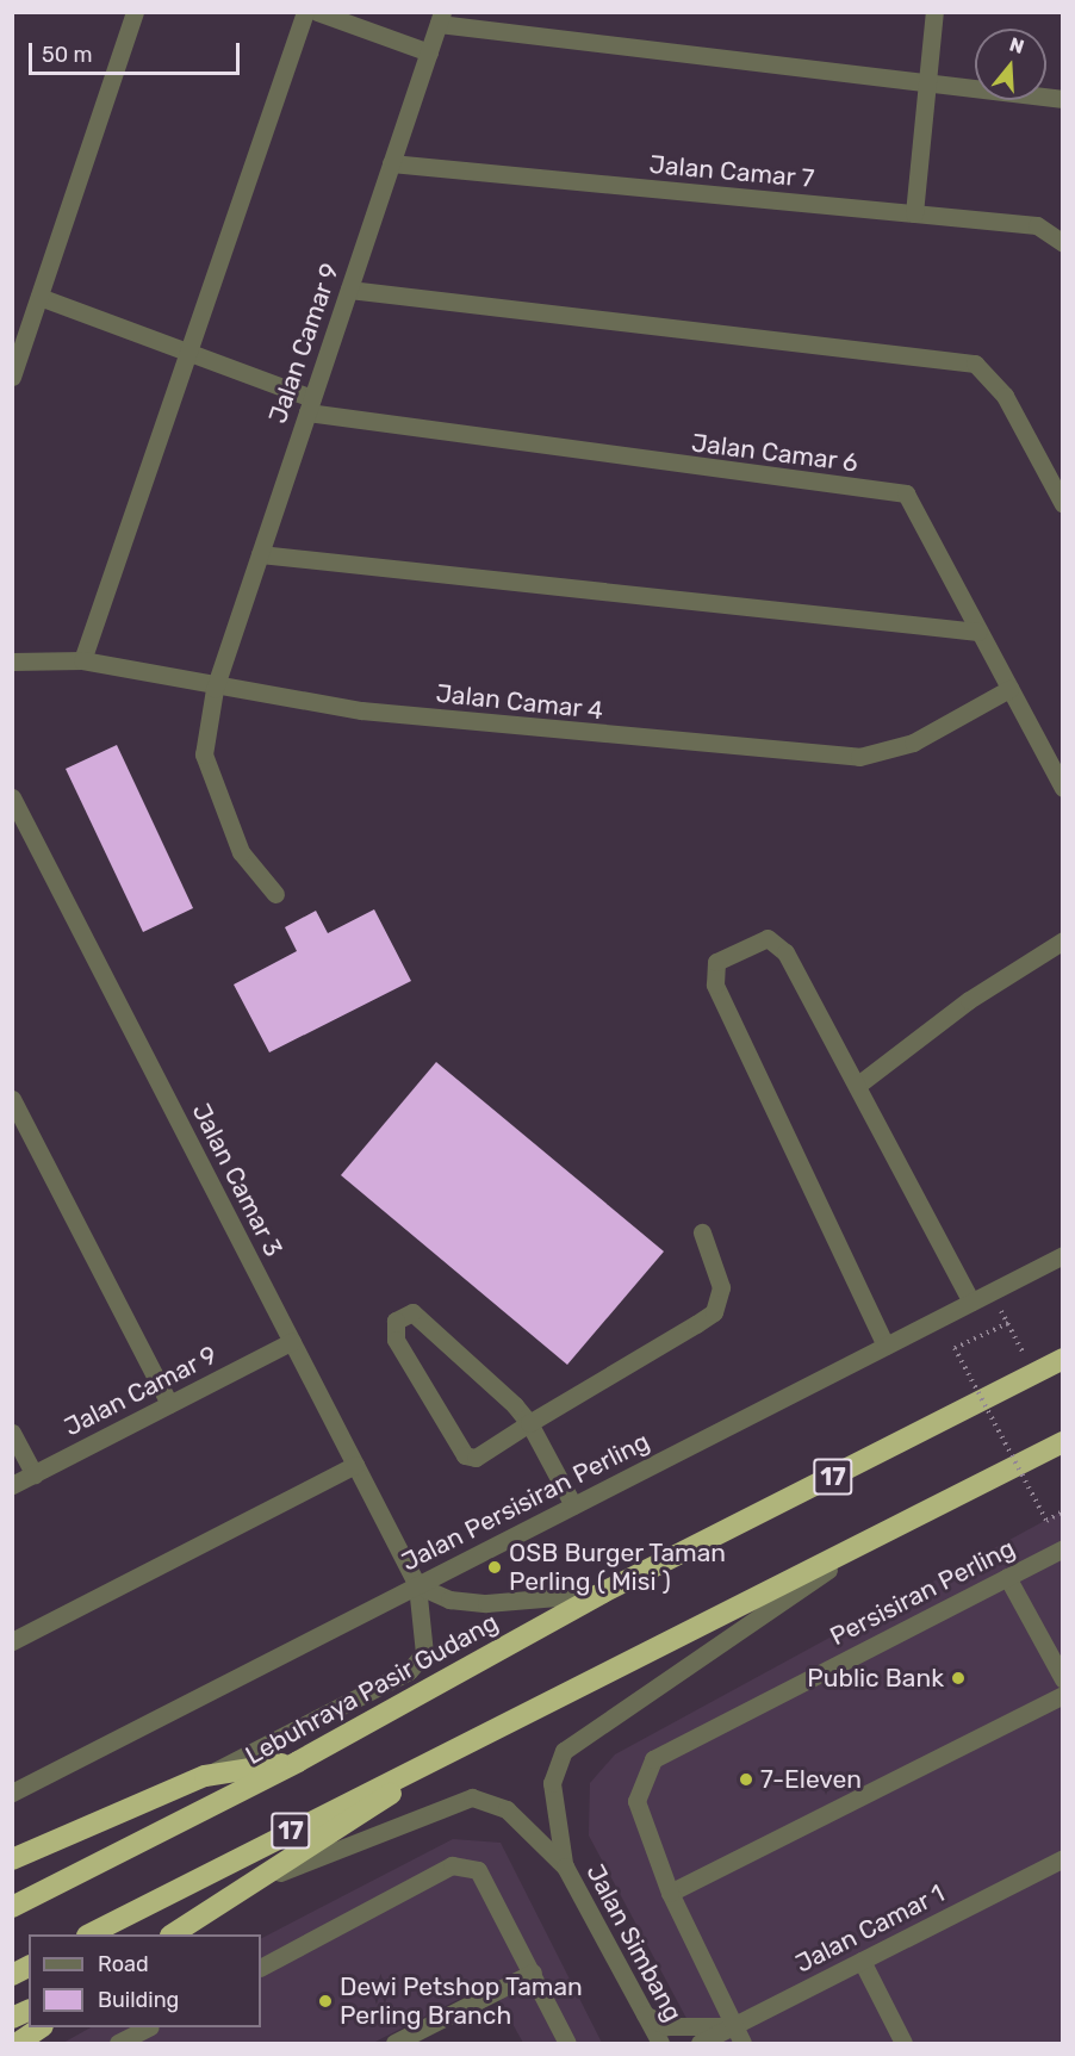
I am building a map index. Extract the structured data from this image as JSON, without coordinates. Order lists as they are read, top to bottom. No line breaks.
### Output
{"streets":{"highway":["17","Lebuhraya Pasir Gudang"],"street":["Jalan Camar 7","Jalan Camar 9","Jalan Camar 6","Jalan Camar 4","Jalan Camar 3","Jalan Persisiran Perling","Persisiran Perling","Jalan Camar 1","Jalan Simbang"]},"crossings":[["Jalan Camar 7","Jalan Camar 9"],["Jalan Camar 9","Jalan Camar 6"],["Jalan Camar 9","Jalan Camar 4"],["Jalan Camar 9","Jalan Camar 3"],["Jalan Camar 6","Jalan Camar 4"],["Jalan Camar 3","Jalan Persisiran Perling"]],"places":["OSB Burger Taman Perling ( Misi )","Public Bank","7-Eleven","Dewi Petshop Taman Perling Branch"],"legend":["Road","Building"],"scale_bar":"50 m","north":"top"}
